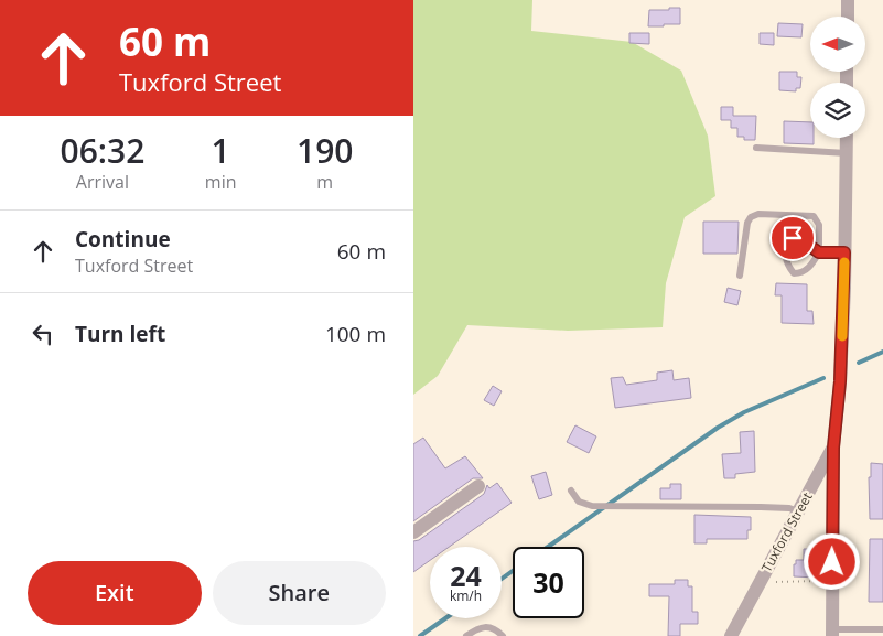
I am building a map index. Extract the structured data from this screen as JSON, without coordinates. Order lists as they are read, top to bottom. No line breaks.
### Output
{"streets":{"street":["Tuxford Street"]},"north":"left","page":{"turn":["60 m","Tuxford Street"],"eta":["06:32","Arrival","1","min","190","m"],"list":[{"name":"Continue","note":"Tuxford Street","value":"60 m"},{"name":"Turn left","value":"100 m"}],"speed":"24 km/h","limit":"30","buttons":["Exit","Share"]}}
